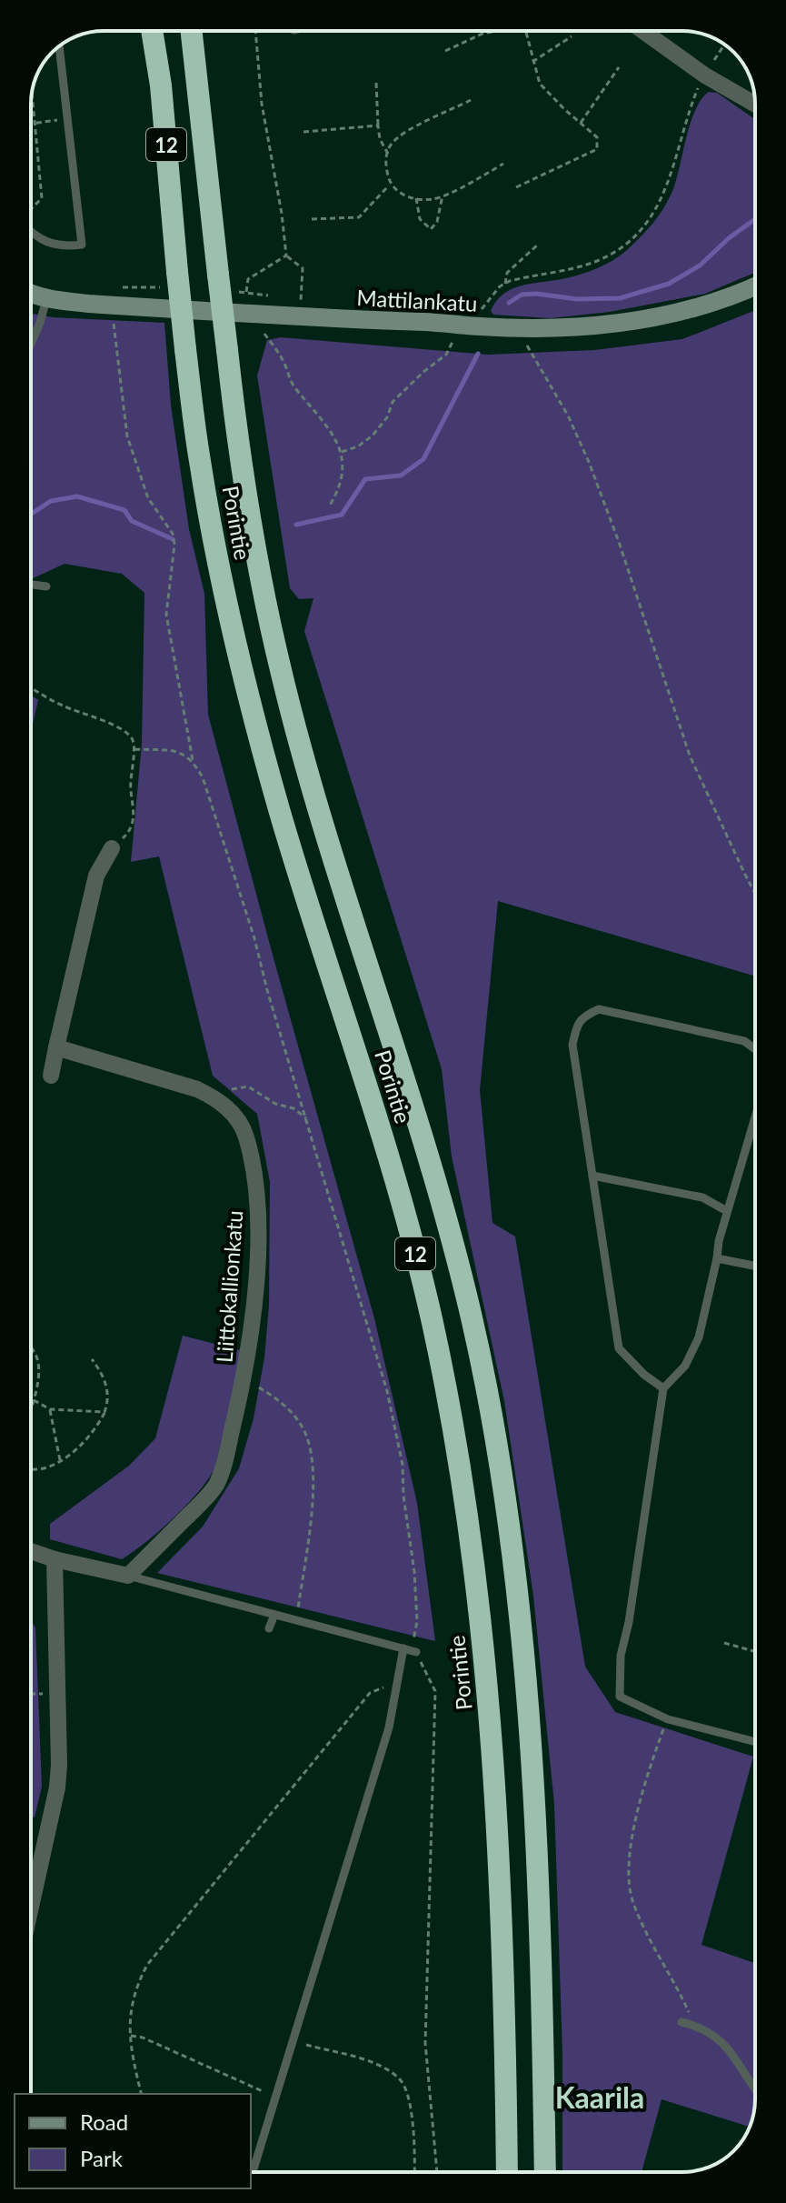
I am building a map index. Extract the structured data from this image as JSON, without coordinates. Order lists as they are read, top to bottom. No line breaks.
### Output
{"streets":{"highway":["12","Porintie"],"street":["Mattilankatu","Liittokallionkatu"]},"districts":["Kaarila"],"legend":["Road","Park"]}
